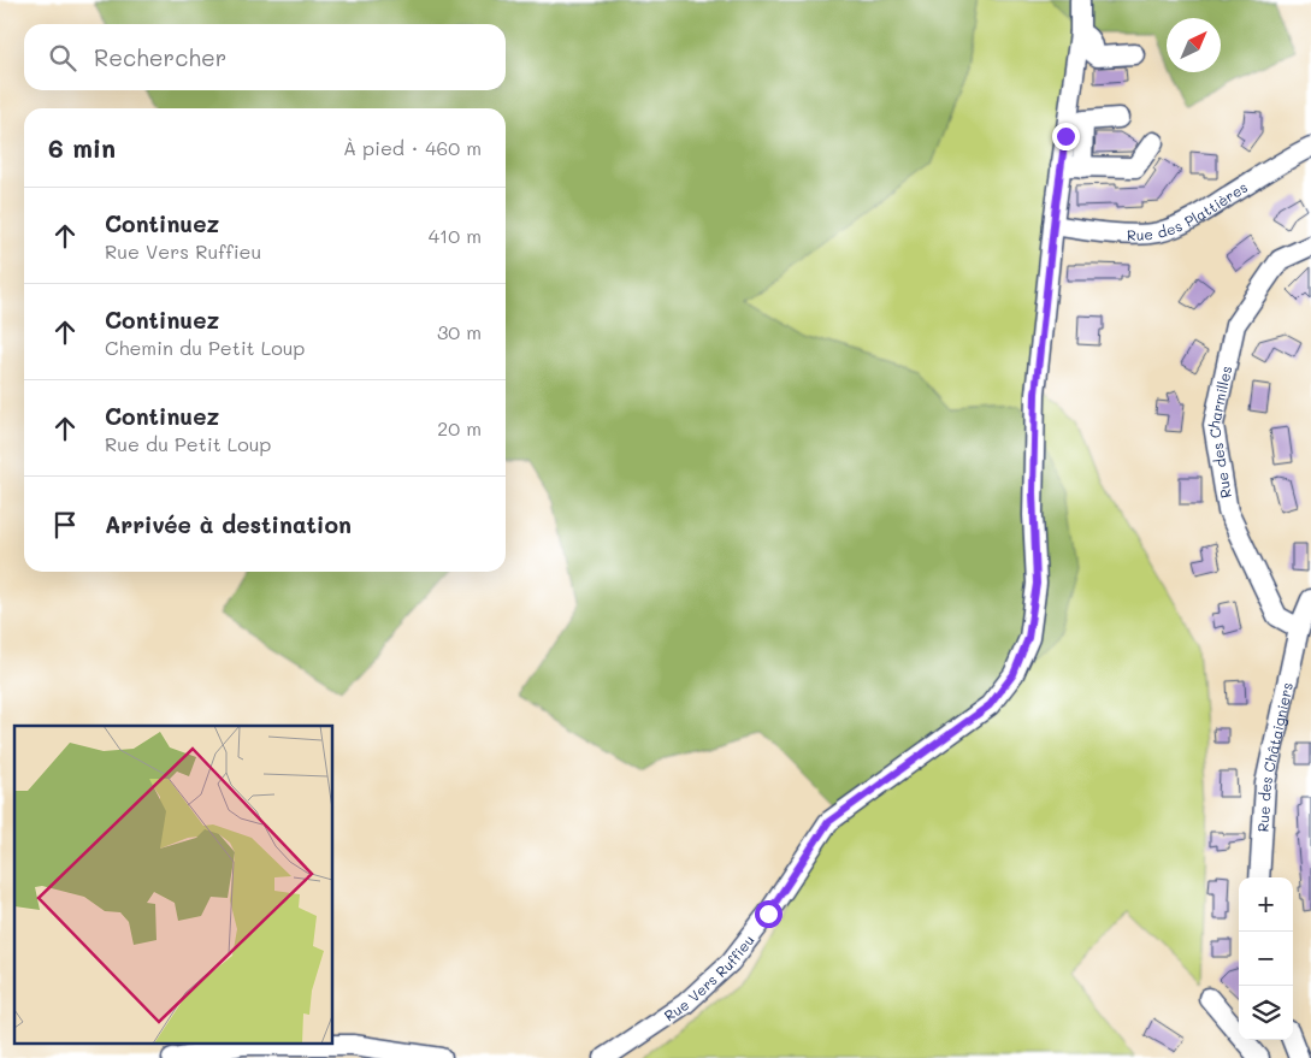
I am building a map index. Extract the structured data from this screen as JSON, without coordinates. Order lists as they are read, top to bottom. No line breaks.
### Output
{"streets":{"street":["Rue des Plattières","Rue des Charmilles","Rue des Châtaigniers","Rue Vers Ruffieu"]},"crossings":[["Rue des Plattières","Rue Vers Ruffieu"],["Rue des Charmilles","Rue des Châtaigniers"]],"north":"top right","page":{"search":"Rechercher","heading":["6 min","À pied · 460 m"],"list":[["Continuez","Rue Vers Ruffieu","410 m"],["Continuez","Chemin du Petit Loup","30 m"],["Continuez","Rue du Petit Loup","20 m"],"Arrivée à destination"],"map_buttons":["+","−"]}}
